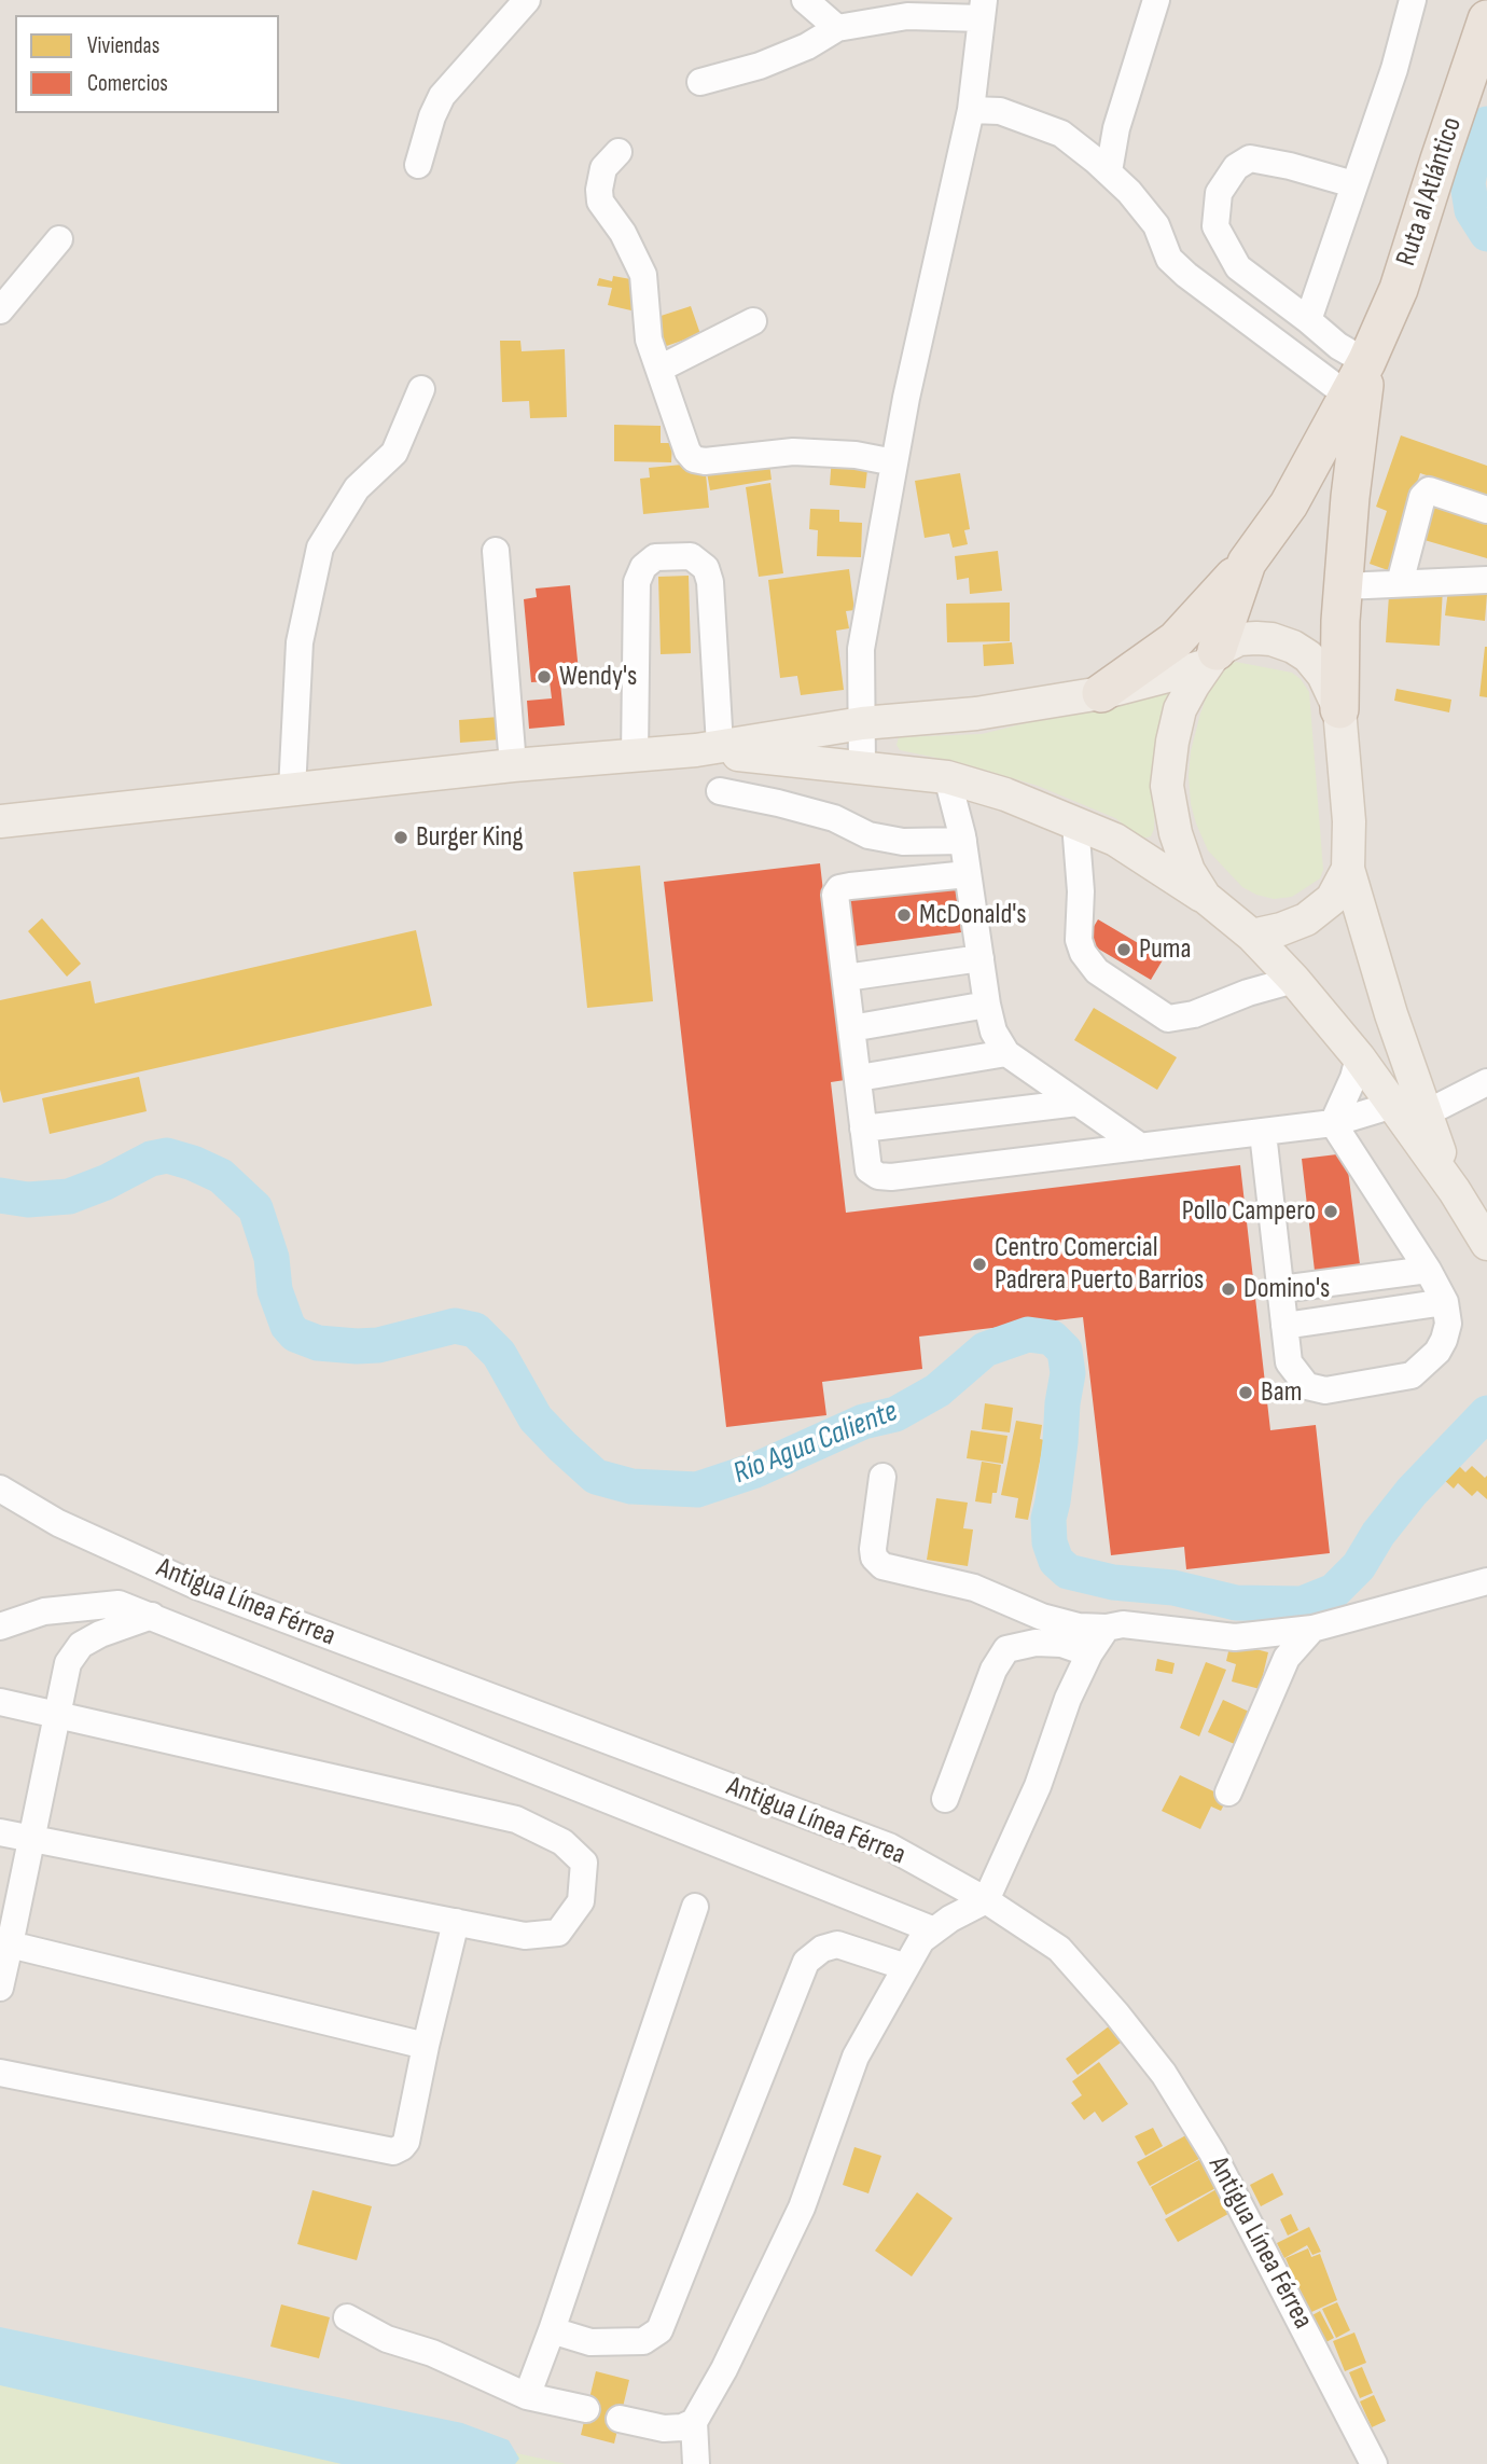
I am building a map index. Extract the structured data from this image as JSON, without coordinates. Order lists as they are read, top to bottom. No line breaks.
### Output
{"streets":{"highway":["Ruta al Atlántico"],"street":["Antigua Línea Férrea"]},"water":["Río Agua Caliente"],"places":["Wendy's","Burger King","McDonald's","Puma","Pollo Campero","Centro Comercial Padrera Puerto Barrios","Domino's","Bam"],"legend":["Viviendas","Comercios"]}
